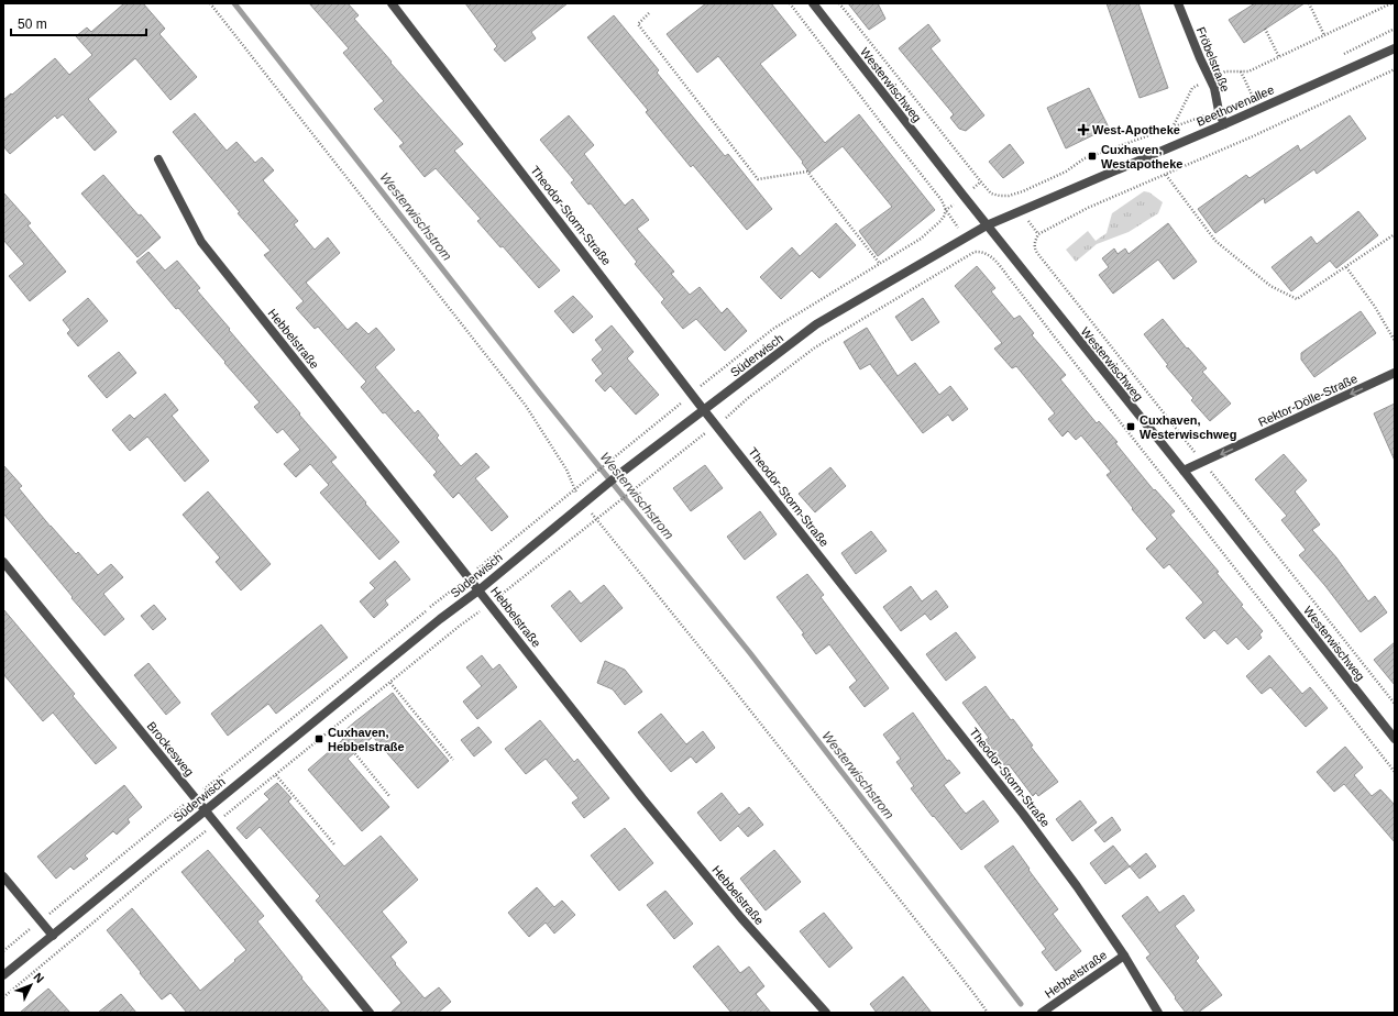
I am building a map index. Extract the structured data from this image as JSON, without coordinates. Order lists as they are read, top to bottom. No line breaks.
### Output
{"streets":{"street":["Fröbelstraße","Westerwischweg","Beethovenallee","Theodor-Storm-Straße","Hebbelstraße","Süderwisch","Rektor-Dölle-Straße","Brockesweg"]},"crossings":[["Fröbelstraße","Beethovenallee"],["Westerwischweg","Beethovenallee"],["Westerwischweg","Süderwisch"],["Westerwischweg","Rektor-Dölle-Straße"],["Beethovenallee","Süderwisch"],["Theodor-Storm-Straße","Hebbelstraße"],["Theodor-Storm-Straße","Süderwisch"],["Hebbelstraße","Süderwisch"],["Süderwisch","Brockesweg"]],"one_way":["Rektor-Dölle-Straße"],"water":["Westerwischstrom"],"places":{"health":["West-Apotheke"],"transit":["Cuxhaven, Westapotheke","Cuxhaven, Westerwischweg","Cuxhaven, Hebbelstraße"]},"scale_bar":"50 m","north":"top right"}
